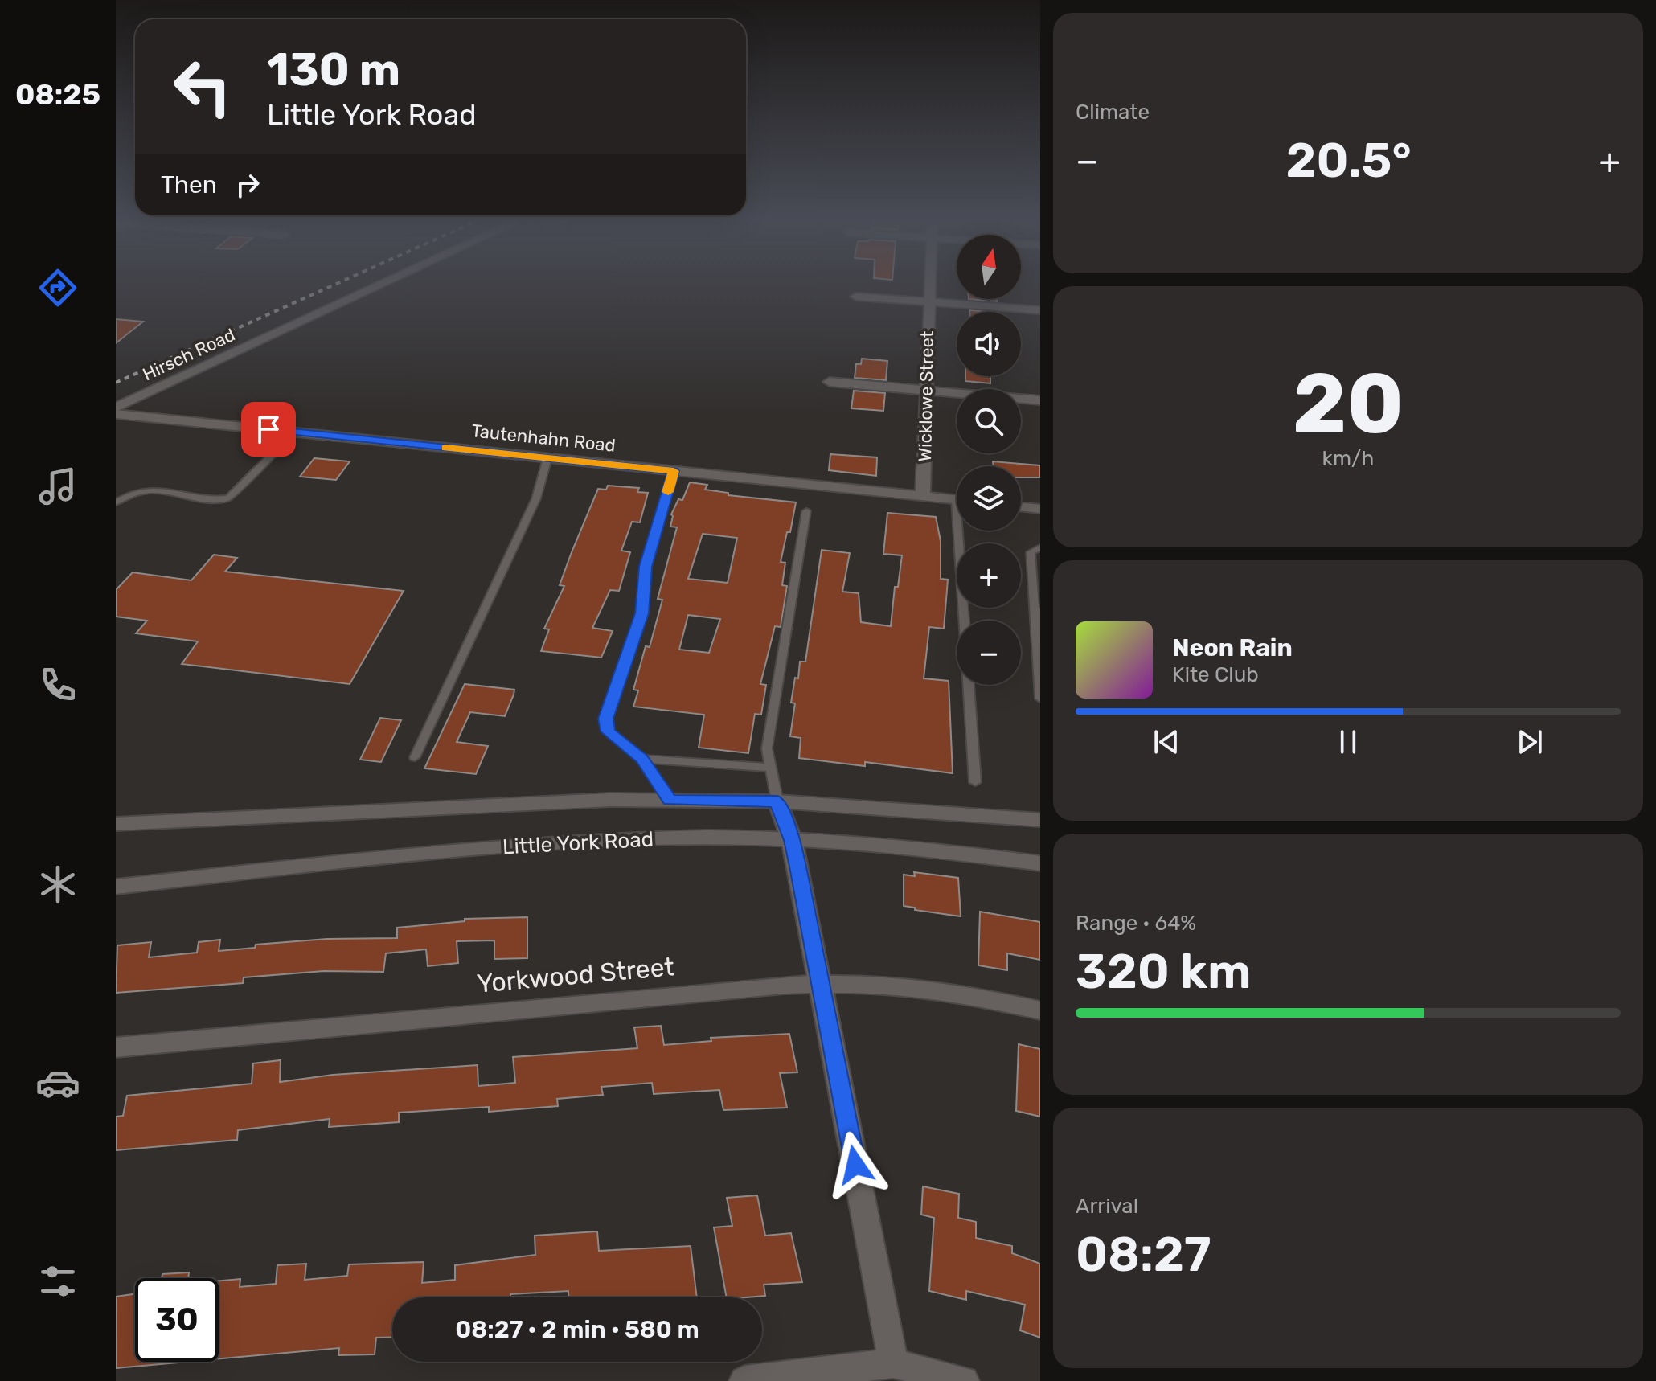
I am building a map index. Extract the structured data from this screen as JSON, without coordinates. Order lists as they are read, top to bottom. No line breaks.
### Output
{"streets":{"street":["Hirsch Road","Wicklowe Street","Tautenhahn Road","Little York Road","Yorkwood Street"]},"crossings":[["Wicklowe Street","Tautenhahn Road"]],"north":"top","page":{"tabs":"08:25","tile":["Climate",["20","km/h"],["Range · 64%","320 km"],["Arrival","08:27"]],"turn":["130 m","Little York Road"],"heat":["−","20.5°","+"],"then":"Then","map_buttons":["+","−"],"song":["Neon Rain","Kite Club"],"limit":"30","trip":"08:27 · 2 min · 580 m"}}
